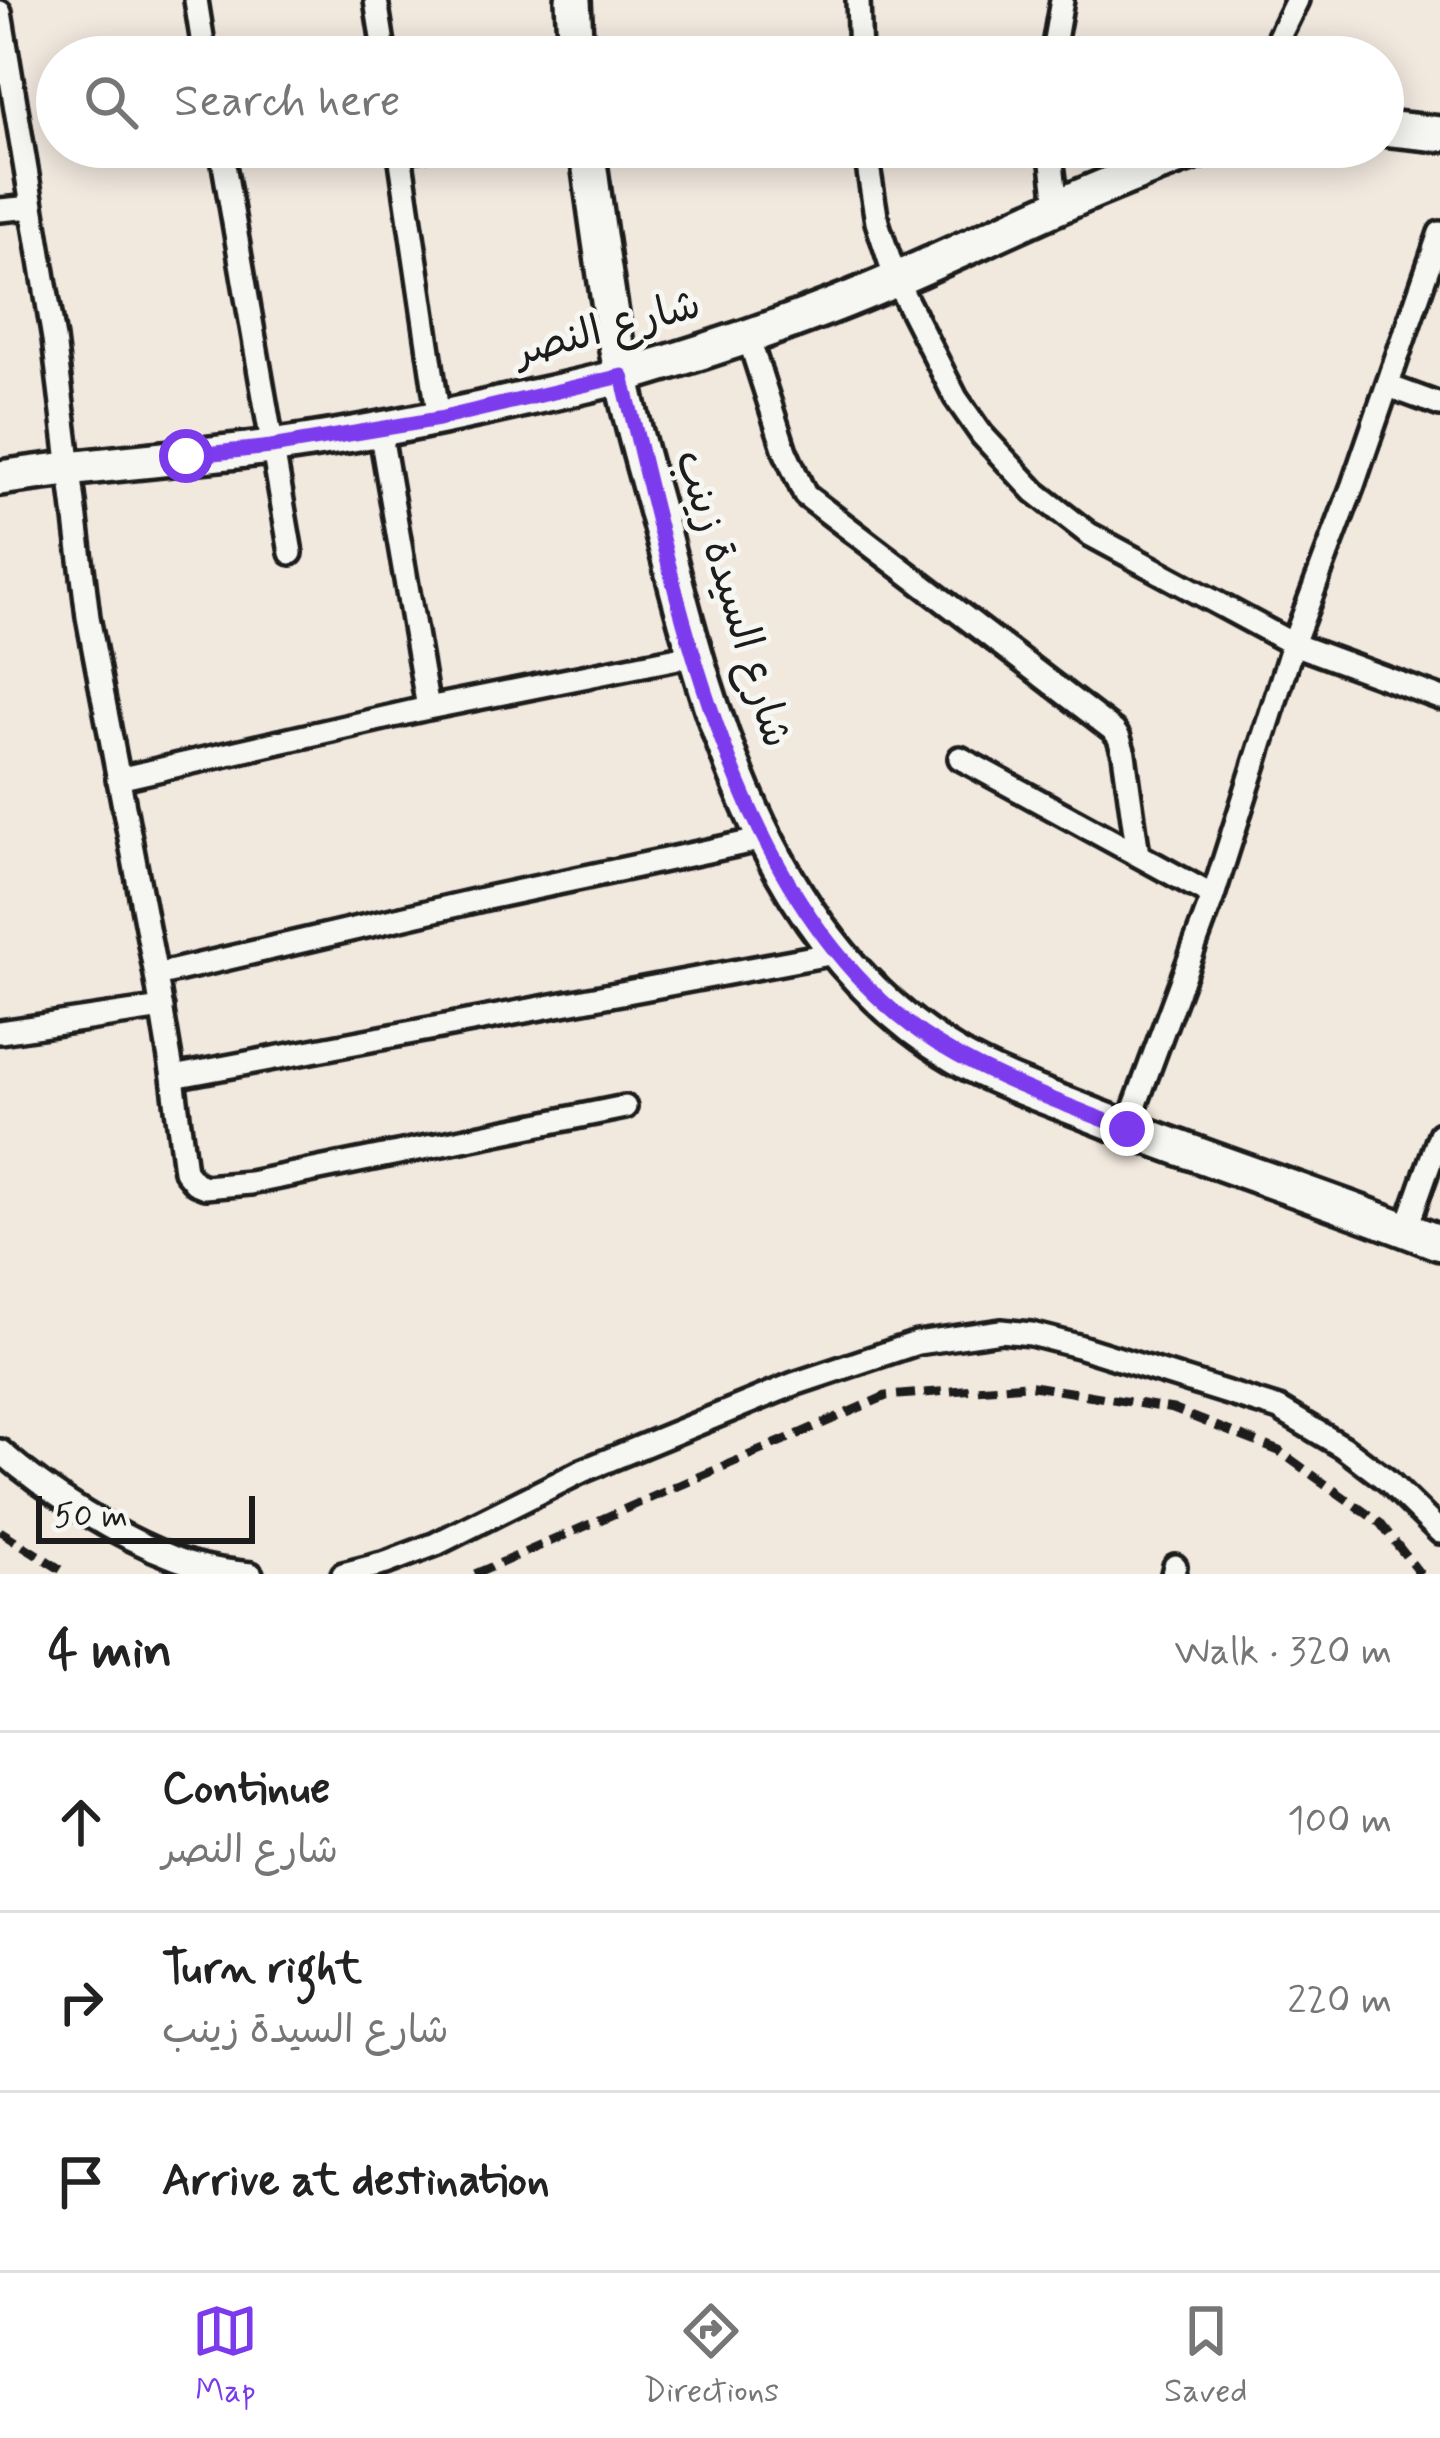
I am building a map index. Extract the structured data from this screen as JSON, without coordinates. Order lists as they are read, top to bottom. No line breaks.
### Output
{"streets":{"street":["شارع النصر","شارع السيدة زينب"]},"crossings":[["شارع النصر","شارع السيدة زينب"]],"scale_bar":"50 m","page":{"search":"Search here","scale":"50 m","heading":["4 min","Walk · 320 m"],"list":[["Continue","شارع النصر","100 m"],["Turn right","شارع السيدة زينب","220 m"],"Arrive at destination"],"nav":["Map","Directions","Saved"]}}
